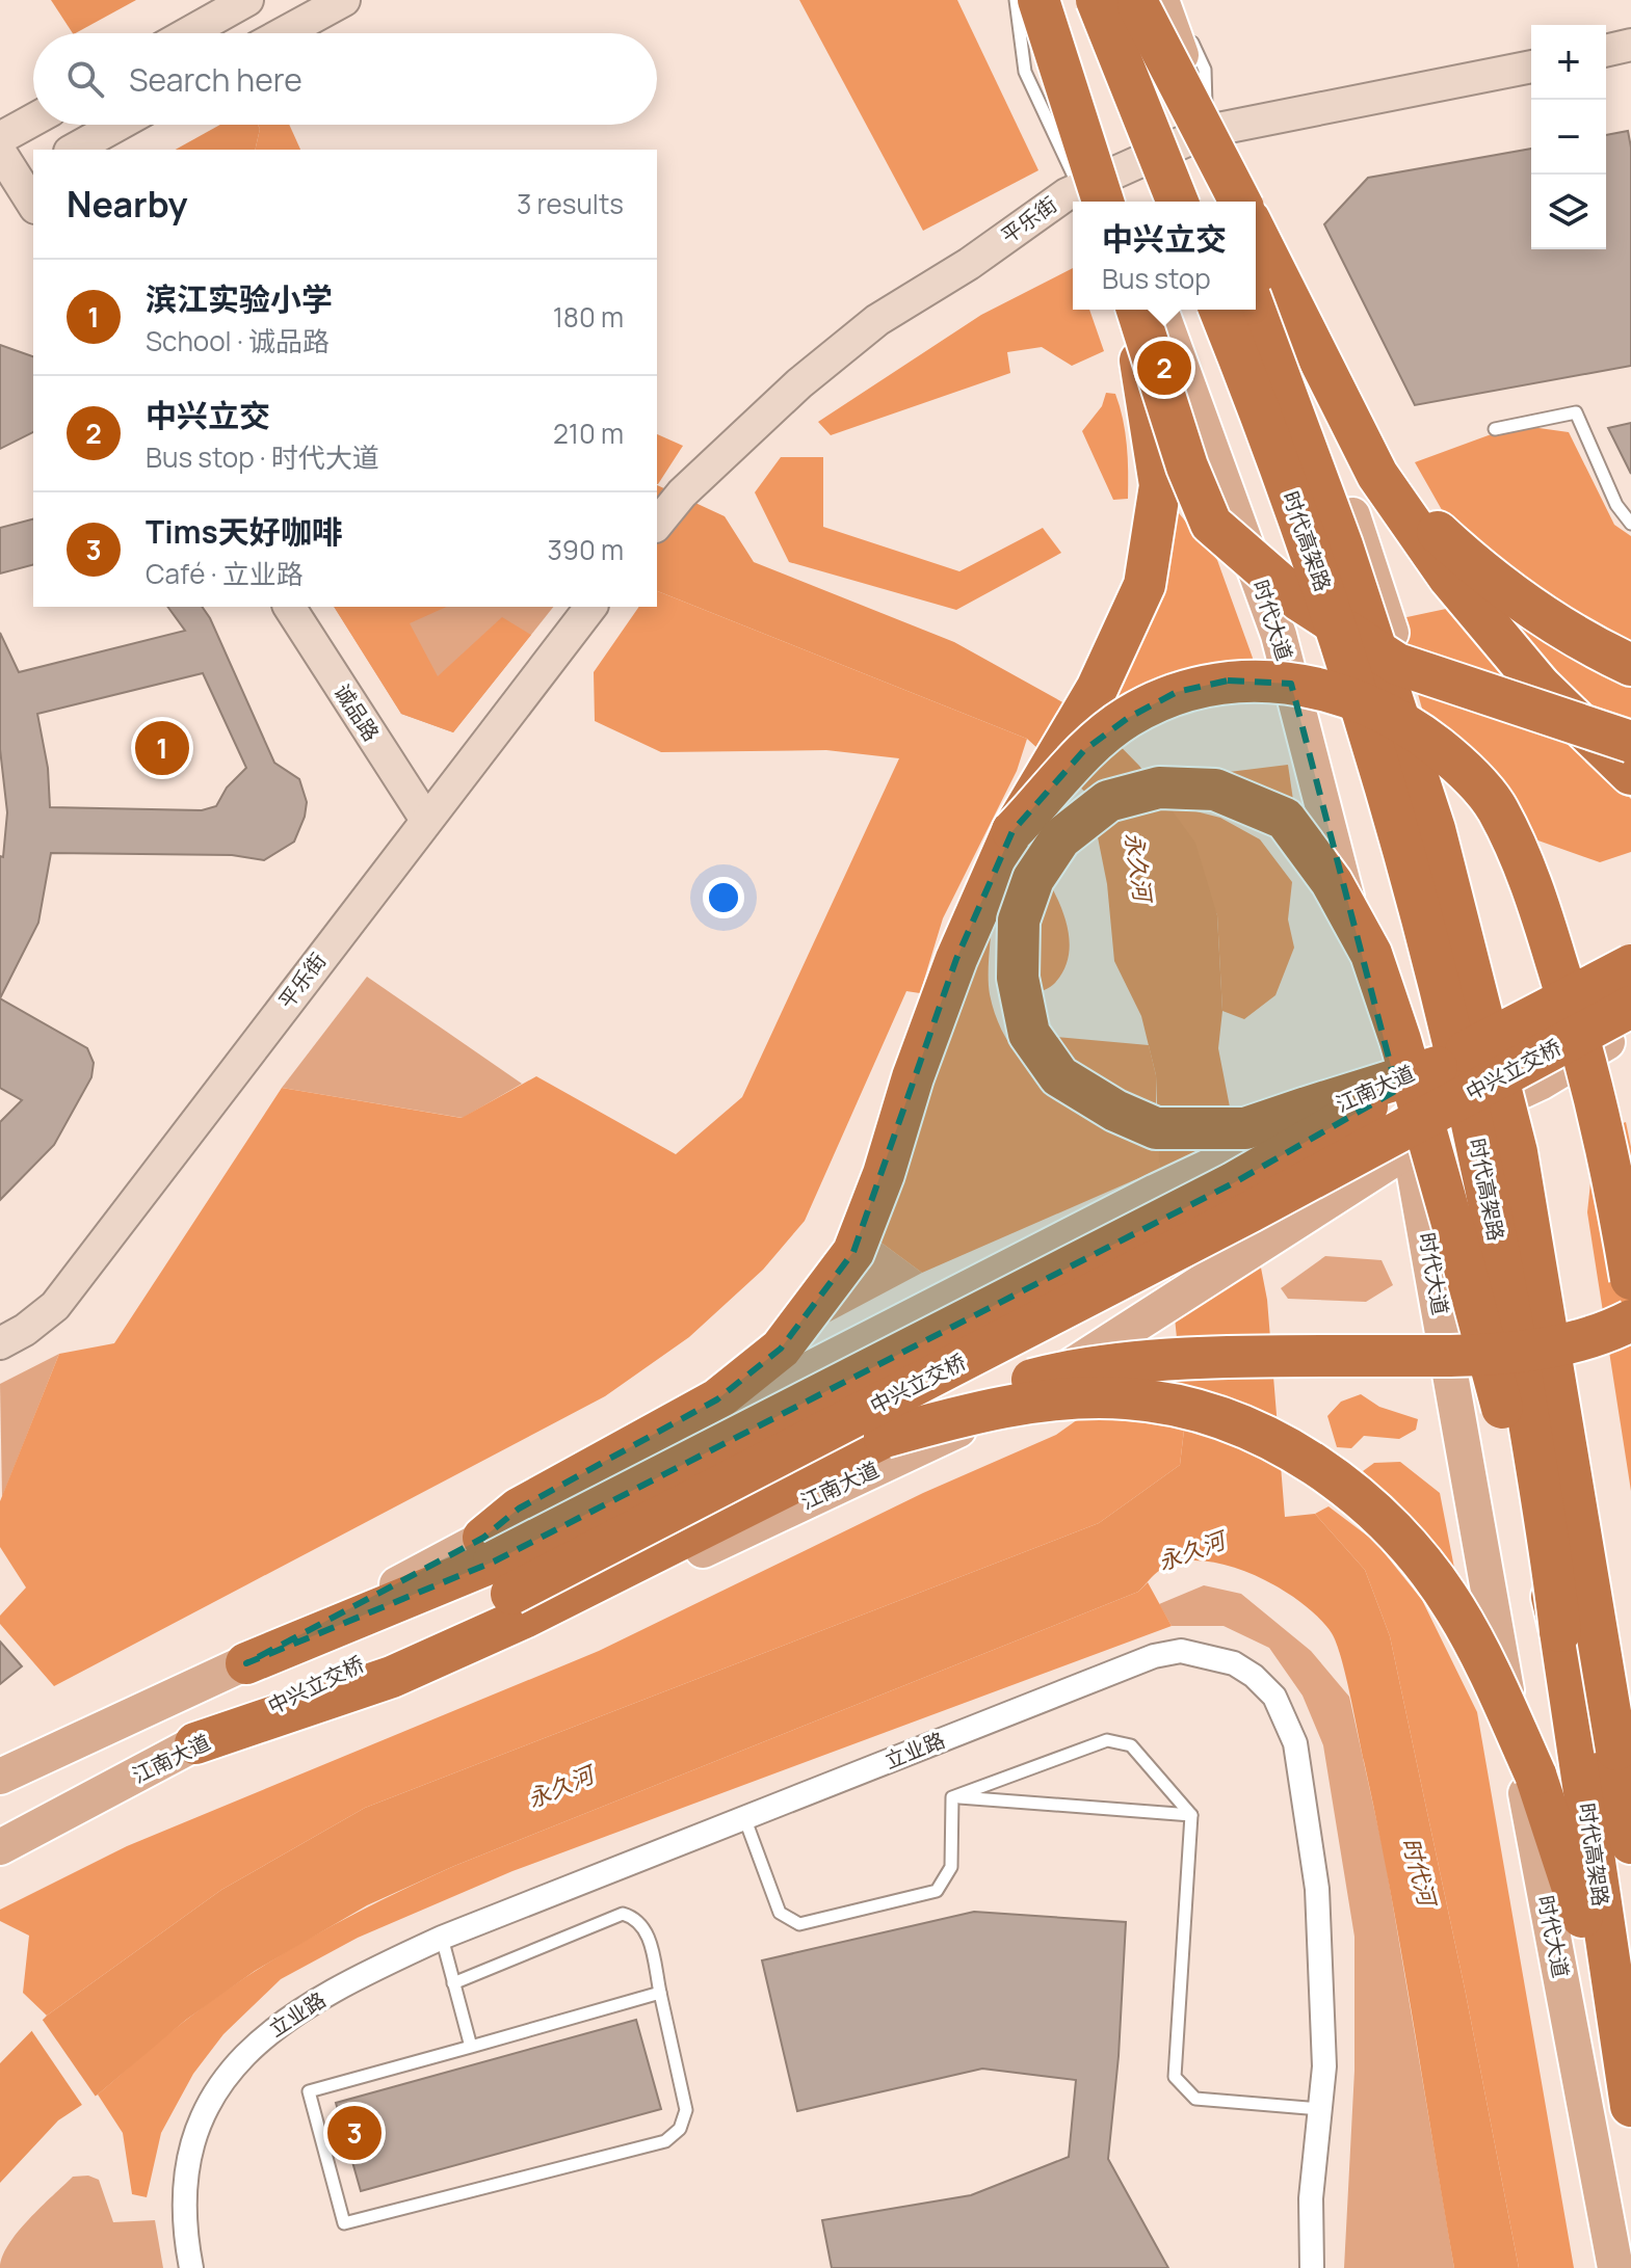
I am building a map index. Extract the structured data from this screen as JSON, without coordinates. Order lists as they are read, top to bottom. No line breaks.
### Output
{"streets":{"highway":["时代高架路","中兴立交桥"],"main road":["时代大道","江南大道"],"street":["平乐街","诚品路","立业路"]},"crossings":[["平乐街","诚品路"],["时代大道","江南大道"],["中兴立交桥","江南大道"]],"water":["永久河","时代河"],"page":{"map_buttons":["+","−"],"search":"Search here","heading":["Nearby","3 results"],"popup":["中兴立交","Bus stop"],"list":[{"mark":"1","name":"滨江实验小学","note":"School · 诚品路","value":"180 m"},{"mark":"2","name":"中兴立交","note":"Bus stop · 时代大道","value":"210 m"},{"mark":"3","name":"Tims天好咖啡","note":"Café · 立业路","value":"390 m"}],"pins":["2","1","3"]}}
